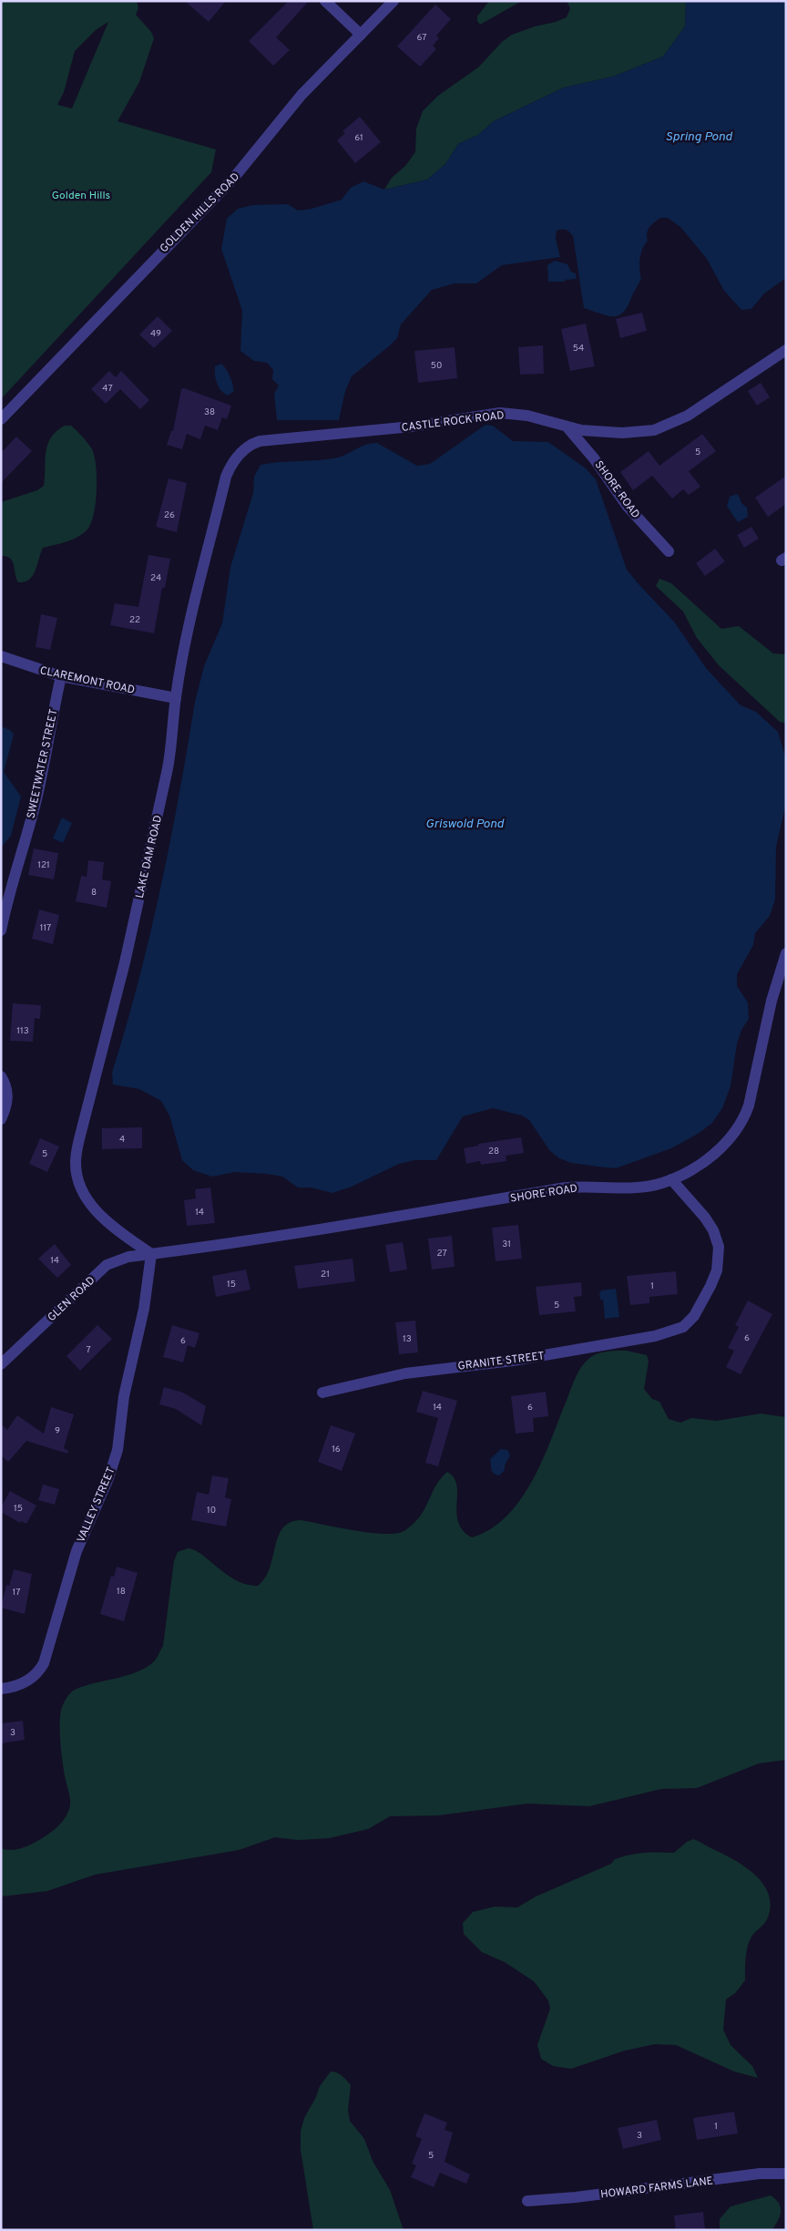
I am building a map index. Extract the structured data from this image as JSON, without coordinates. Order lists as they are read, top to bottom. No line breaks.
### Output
{"streets":{"street":["GOLDEN HILLS ROAD","CASTLE ROCK ROAD","SHORE ROAD","CLAREMONT ROAD","SWEETWATER STREET","LAKE DAM ROAD","GLEN ROAD","GRANITE STREET","VALLEY STREET","HOWARD FARMS LANE"]},"crossings":[["CASTLE ROCK ROAD","SHORE ROAD"],["CASTLE ROCK ROAD","LAKE DAM ROAD"],["SHORE ROAD","LAKE DAM ROAD"],["SHORE ROAD","GLEN ROAD"],["SHORE ROAD","GRANITE STREET"],["SHORE ROAD","VALLEY STREET"],["CLAREMONT ROAD","SWEETWATER STREET"],["CLAREMONT ROAD","LAKE DAM ROAD"],["LAKE DAM ROAD","GLEN ROAD"],["LAKE DAM ROAD","VALLEY STREET"],["GLEN ROAD","VALLEY STREET"]],"water":["Spring Pond","Griswold Pond"],"parks":["Golden Hills"],"house_numbers":["67","61","49","54","50","47","38","5","26","24","22","121","8","117","113","4","28","5","14","31","27","14","21","15","1","5","6","13","6","7","14","6","9","16","15","10","18","17","3","1","3","5"]}
